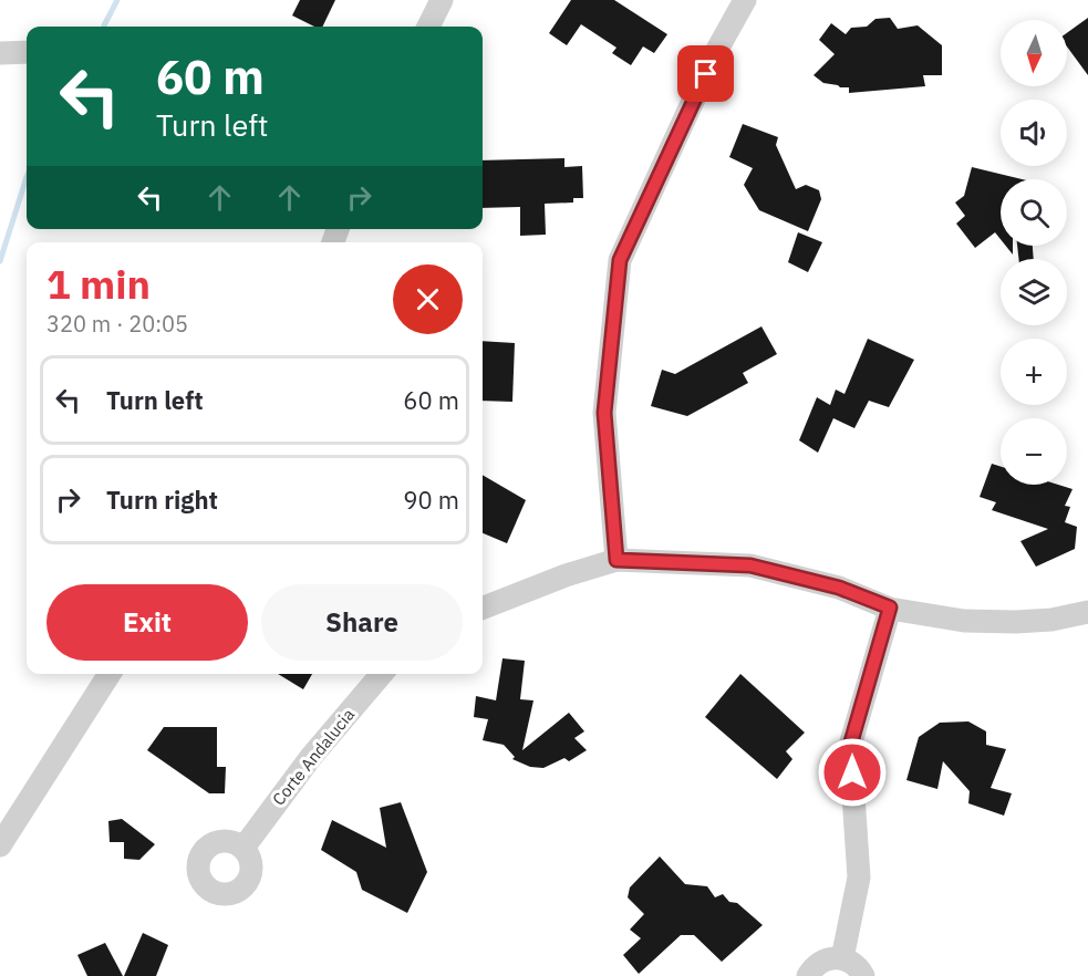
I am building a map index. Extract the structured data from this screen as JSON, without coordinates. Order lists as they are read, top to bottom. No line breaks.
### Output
{"streets":{"street":["Corte Andalucia"]},"north":"bottom","page":{"map_buttons":["+","−"],"turn":["60 m","Turn left"],"heading":["1 min","320 m · 20:05"],"list":[{"name":"Turn left","value":"60 m"},{"name":"Turn right","value":"90 m"}],"buttons":["Exit","Share"]}}
